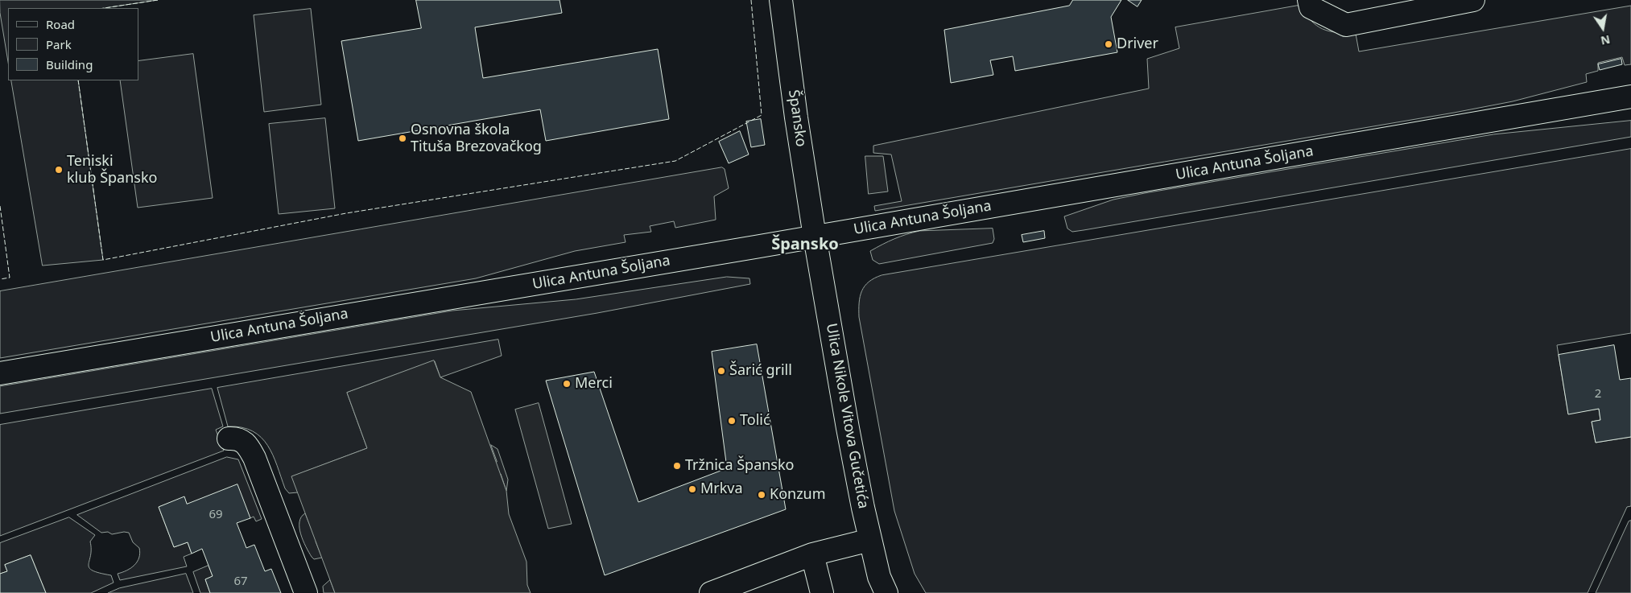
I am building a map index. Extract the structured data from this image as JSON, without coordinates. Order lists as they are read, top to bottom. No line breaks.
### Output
{"streets":{"street":["Špansko","Ulica Antuna Šoljana","Ulica Nikole Vitova Gučetića"]},"crossings":[["Špansko","Ulica Antuna Šoljana"],["Špansko","Ulica Nikole Vitova Gučetića"],["Ulica Antuna Šoljana","Ulica Nikole Vitova Gučetića"]],"districts":["Špansko"],"places":["Driver","Osnovna škola Tituša Brezovačkog","Teniski klub Špansko","Šarić grill","Merci","Tolić","Tržnica Špansko","Mrkva","Konzum"],"house_numbers":["2","69","67"],"legend":["Road","Park","Building"],"north":"bottom"}
